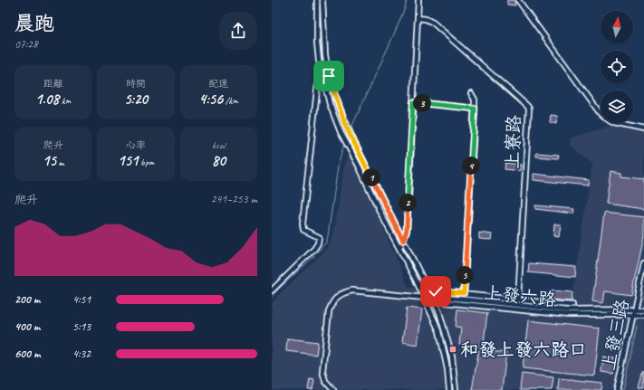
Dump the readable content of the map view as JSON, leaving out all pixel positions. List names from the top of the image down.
{
  "streets": {
    "street": ["上寮路", "上發六路", "上發三路"]
  },
  "crossings": [
    ["上發六路", "上發三路"]
  ],
  "places": {
    "transit": ["和發上發六路口"]
  },
  "north": "top",
  "page": {
    "heading": ["晨跑", "07:28"],
    "stats": [
      ["距離", "1.08 km"],
      ["時間", "5:20"],
      ["配速", "4:56 /km"],
      ["爬升", "15 m"],
      ["心率", "151 bpm"],
      ["kcal", "80"]
    ],
    "pins": [
      "3",
      "4",
      "1",
      "2",
      "5"
    ],
    "chart": ["爬升", "241–253 m"],
    "list": [
      {
        "name": "200 m",
        "note": "4:51"
      },
      {
        "name": "400 m",
        "note": "5:13"
      },
      {
        "name": "600 m",
        "note": "4:32"
      }
    ]
  }
}
